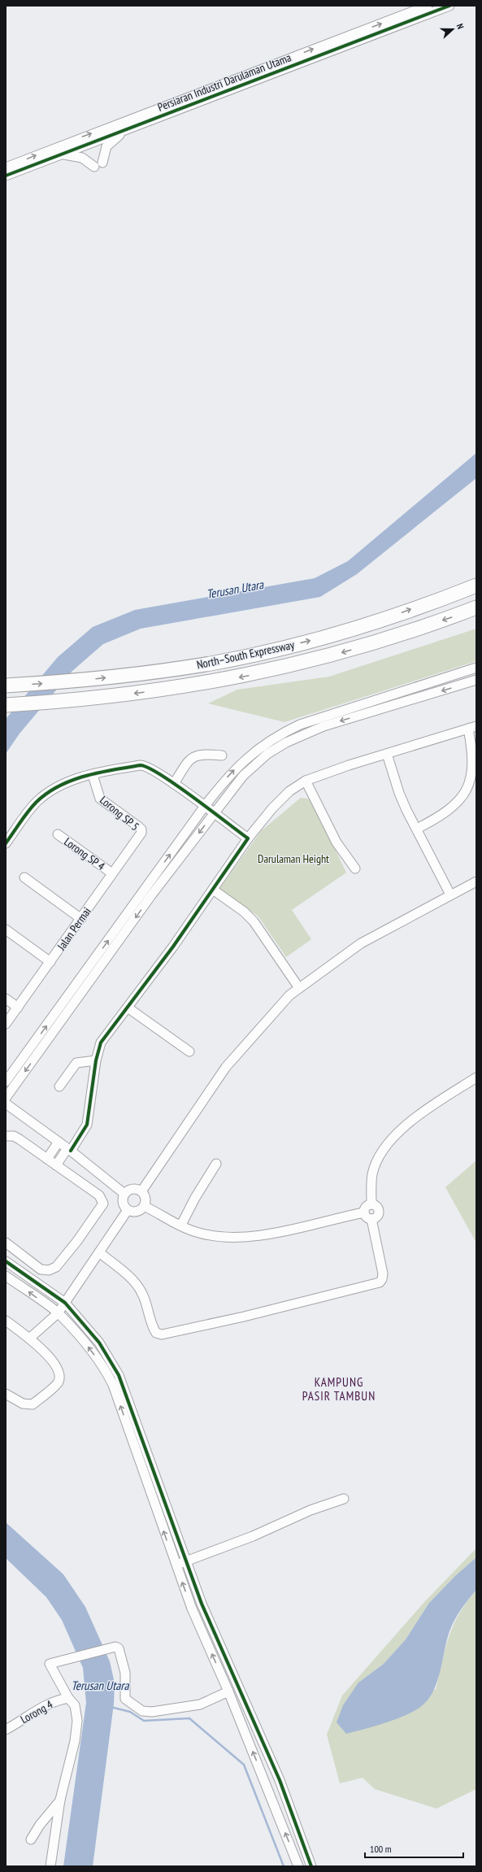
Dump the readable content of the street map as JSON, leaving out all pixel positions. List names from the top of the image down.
{
  "streets": {
    "highway": ["North–South Expressway"],
    "street": [
      "Persiaran Industri Darulaman Utama",
      "Lorong SP 5",
      "Lorong SP 4",
      "Jalan Permai",
      "Lorong 4"
    ]
  },
  "crossings": [
    ["Lorong SP 5", "Jalan Permai"],
    ["Lorong SP 4", "Jalan Permai"]
  ],
  "districts": ["KAMPUNG PASIR TAMBUN"],
  "water": ["Terusan Utara"],
  "parks": ["Darulaman Height"],
  "scale_bar": "100 m",
  "north": "right"
}
